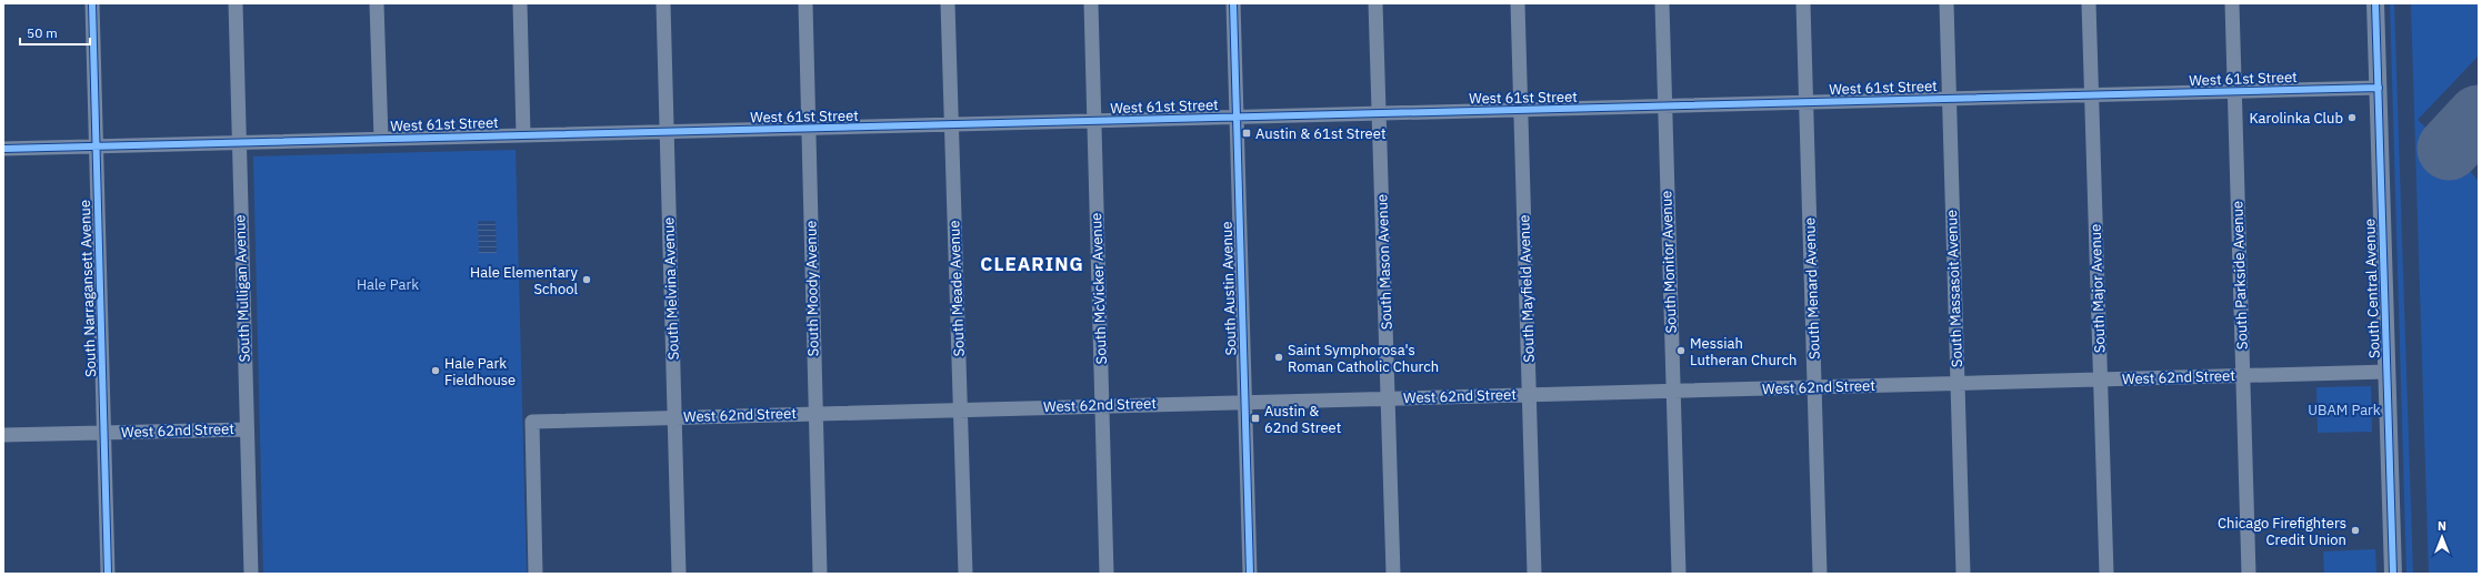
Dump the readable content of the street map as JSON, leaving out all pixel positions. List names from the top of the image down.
{
  "streets": {
    "main road": ["South Central Avenue"],
    "street": [
      "West 61st Street",
      "South Mason Avenue",
      "South Monitor Avenue",
      "South Parkside Avenue",
      "South Narragansett Avenue",
      "South Mulligan Avenue",
      "South Melvina Avenue",
      "South Moody Avenue",
      "South Meade Avenue",
      "South McVicker Avenue",
      "South Austin Avenue",
      "South Mayfield Avenue",
      "South Menard Avenue",
      "South Massasoit Avenue",
      "South Major Avenue",
      "West 62nd Street"
    ]
  },
  "crossings": [
    ["West 61st Street", "South Mason Avenue"],
    ["West 61st Street", "South Monitor Avenue"],
    ["West 61st Street", "South Parkside Avenue"],
    ["West 61st Street", "South Narragansett Avenue"],
    ["West 61st Street", "South Mulligan Avenue"],
    ["West 61st Street", "South Melvina Avenue"],
    ["West 61st Street", "South Moody Avenue"],
    ["West 61st Street", "South Meade Avenue"],
    ["West 61st Street", "South McVicker Avenue"],
    ["West 61st Street", "South Austin Avenue"],
    ["West 61st Street", "South Mayfield Avenue"],
    ["West 61st Street", "South Menard Avenue"],
    ["West 61st Street", "South Massasoit Avenue"],
    ["West 61st Street", "South Major Avenue"],
    ["West 61st Street", "South Central Avenue"],
    ["South Mason Avenue", "West 62nd Street"],
    ["South Monitor Avenue", "West 62nd Street"],
    ["South Parkside Avenue", "West 62nd Street"],
    ["South Narragansett Avenue", "West 62nd Street"],
    ["South Mulligan Avenue", "West 62nd Street"],
    ["South Melvina Avenue", "West 62nd Street"],
    ["South Moody Avenue", "West 62nd Street"],
    ["South Meade Avenue", "West 62nd Street"],
    ["South McVicker Avenue", "West 62nd Street"],
    ["South Austin Avenue", "West 62nd Street"],
    ["South Mayfield Avenue", "West 62nd Street"],
    ["South Menard Avenue", "West 62nd Street"],
    ["South Massasoit Avenue", "West 62nd Street"],
    ["South Major Avenue", "West 62nd Street"],
    ["South Central Avenue", "West 62nd Street"]
  ],
  "districts": ["CLEARING"],
  "parks": ["Hale Park", "UBAM Park"],
  "places": {
    "other": [
      "Karolinka Club",
      "Hale Elementary School",
      "Messiah Lutheran Church",
      "Saint Symphorosa's Roman Catholic Church",
      "Hale Park Fieldhouse",
      "Chicago Firefighters Credit Union"
    ],
    "transit": ["Austin & 61st Street", "Austin & 62nd Street"]
  },
  "scale_bar": "50 m",
  "north": "top"
}
